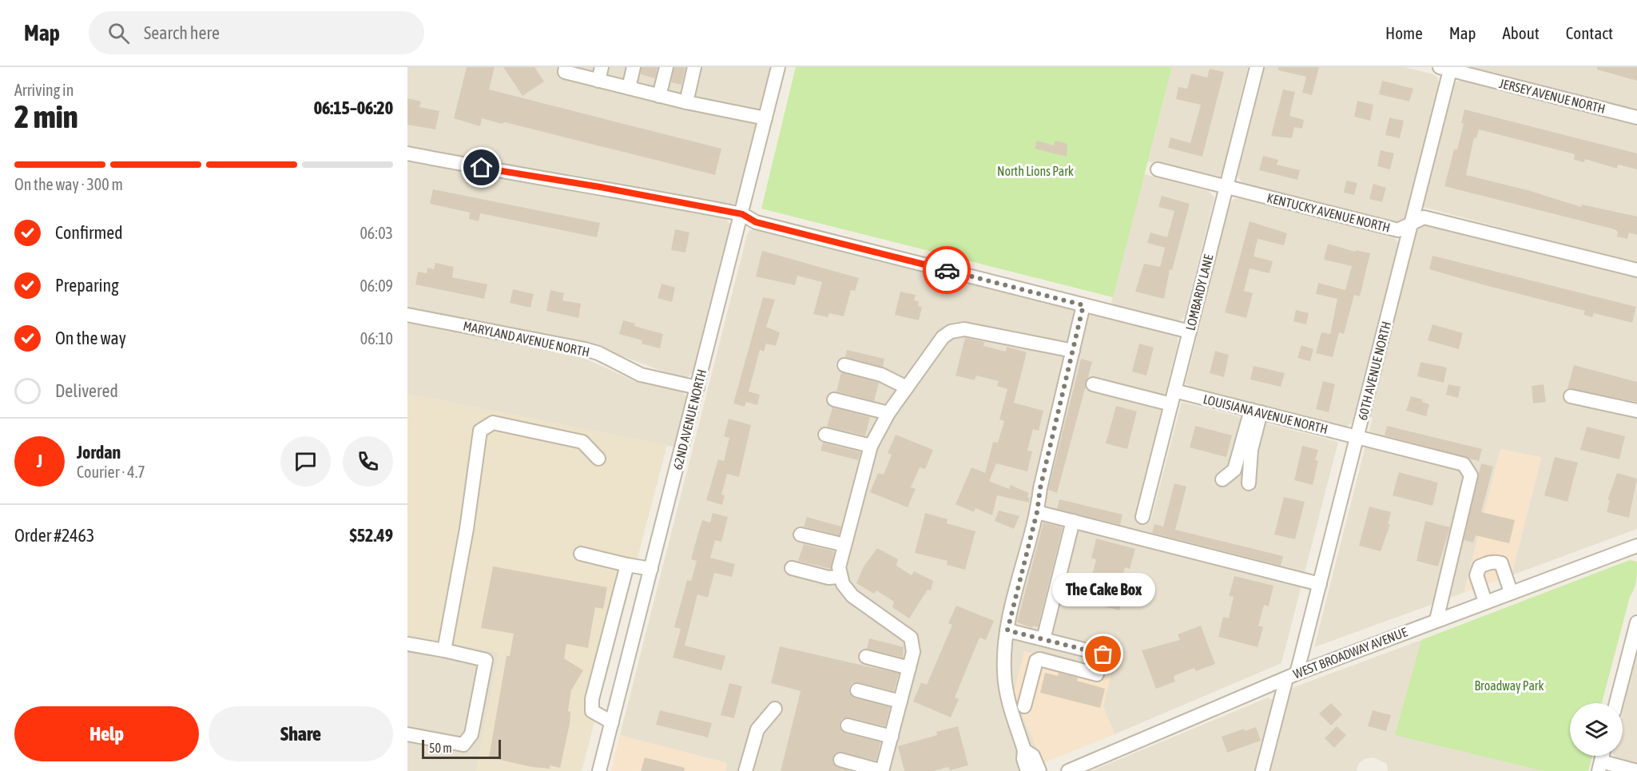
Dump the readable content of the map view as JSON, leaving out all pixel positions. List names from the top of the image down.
{
  "streets": {
    "street": [
      "JERSEY AVENUE NORTH",
      "KENTUCKY AVENUE NORTH",
      "LOMBARDY LANE",
      "MARYLAND AVENUE NORTH",
      "60TH AVENUE NORTH",
      "LOUISIANA AVENUE NORTH",
      "62ND AVENUE NORTH",
      "WEST BROADWAY AVENUE"
    ]
  },
  "crossings": [
    ["JERSEY AVENUE NORTH", "60TH AVENUE NORTH"],
    ["KENTUCKY AVENUE NORTH", "LOMBARDY LANE"],
    ["KENTUCKY AVENUE NORTH", "60TH AVENUE NORTH"],
    ["LOMBARDY LANE", "LOUISIANA AVENUE NORTH"],
    ["MARYLAND AVENUE NORTH", "62ND AVENUE NORTH"],
    ["60TH AVENUE NORTH", "LOUISIANA AVENUE NORTH"],
    ["60TH AVENUE NORTH", "WEST BROADWAY AVENUE"],
    ["LOUISIANA AVENUE NORTH", "WEST BROADWAY AVENUE"]
  ],
  "parks": ["North Lions Park", "Broadway Park"],
  "places": ["The Cake Box"],
  "scale_bar": "50 m",
  "page": {
    "header": "Map",
    "search": "Search here",
    "nav": [
      "Home",
      "Map",
      "About",
      "Contact"
    ],
    "heading": ["2 min", "Arriving in", "06:15–06:20"],
    "panel": [
      "Jordan",
      "Courier · 4.7",
      "Order #2463",
      "$52.49"
    ],
    "bar": "On the way · 300 m",
    "list": [
      ["Confirmed", "06:03"],
      ["Preparing", "06:09"],
      ["On the way", "06:10"],
      "Delivered"
    ],
    "round": "J",
    "bubble": "The Cake Box",
    "buttons": ["Help", "Share"],
    "scale": "50 m"
  }
}
